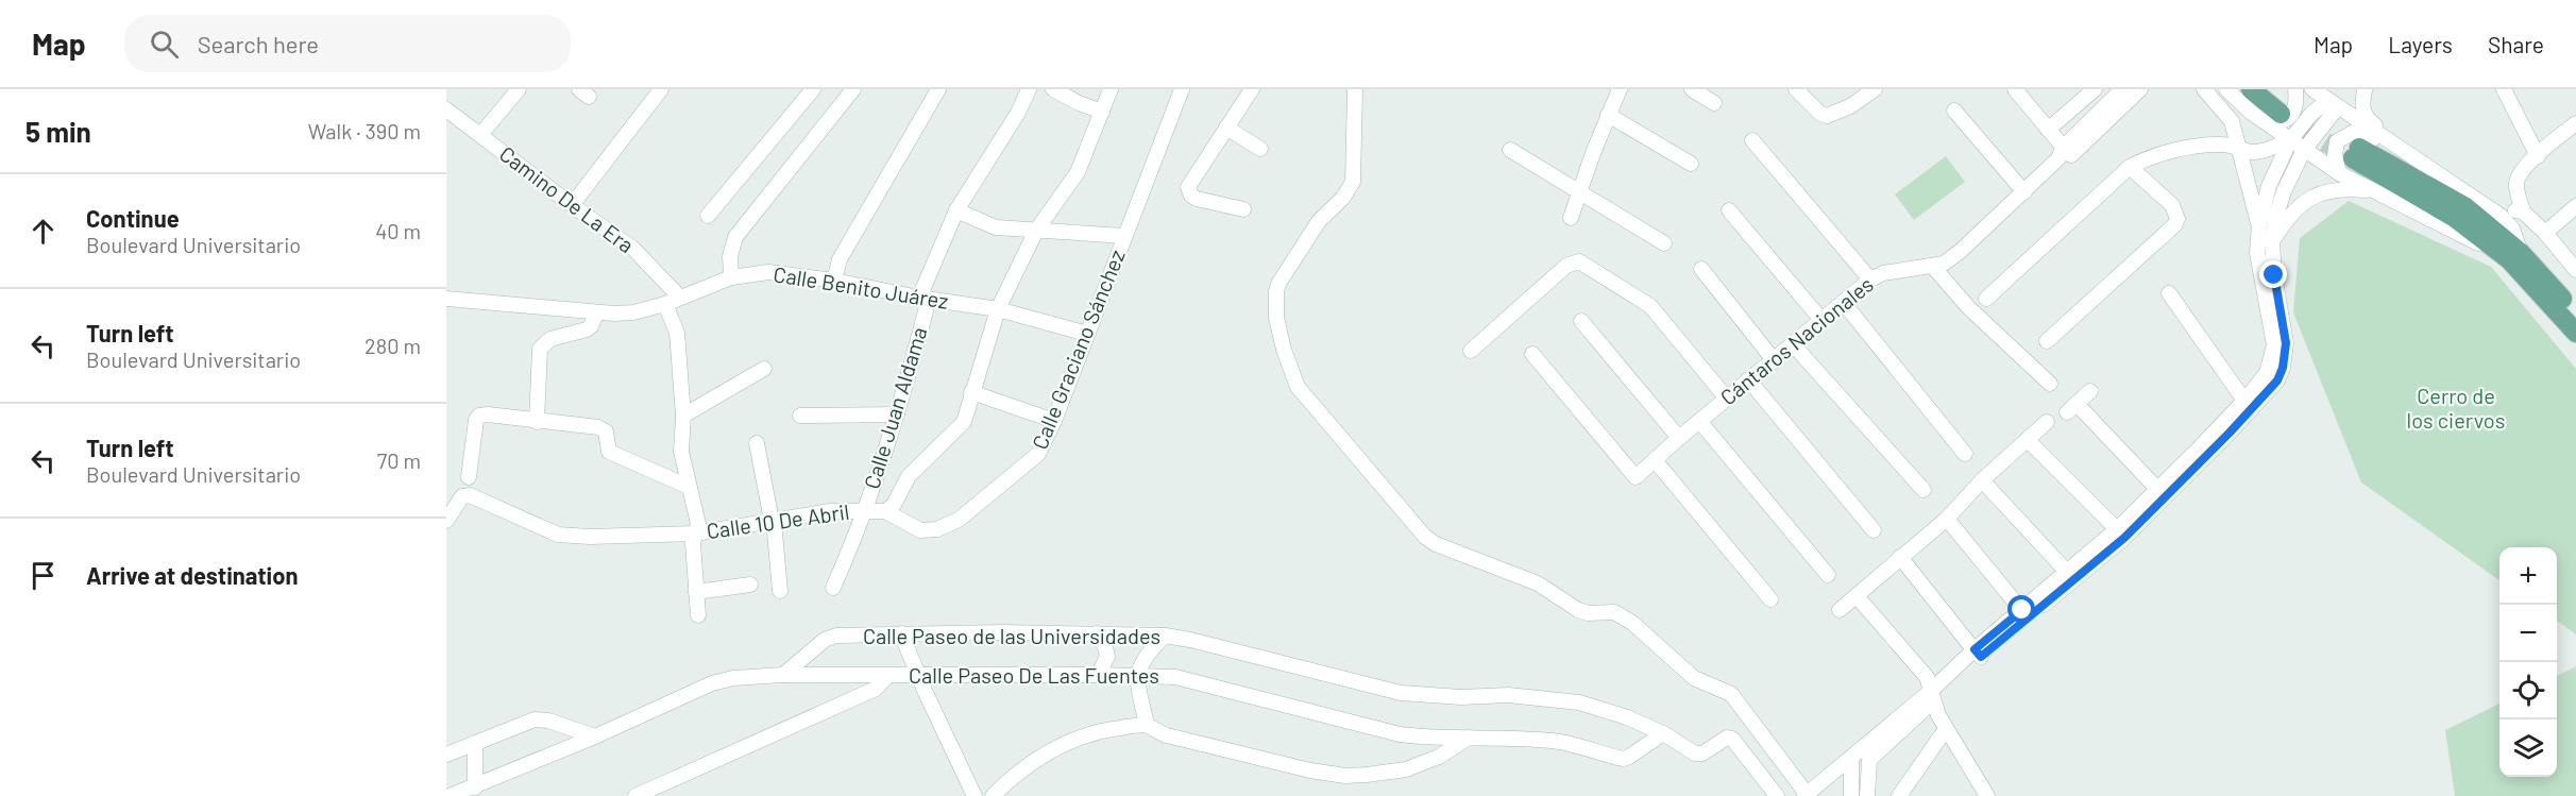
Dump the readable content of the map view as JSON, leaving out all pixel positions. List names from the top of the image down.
{
  "streets": {
    "street": [
      "Camino De La Era",
      "Calle Benito Juárez",
      "Cántaros Nacionales",
      "Calle Graciano Sánchez",
      "Calle Juan Aldama",
      "Calle 10 De Abril",
      "Calle Paseo de las Universidades",
      "Calle Paseo De Las Fuentes"
    ]
  },
  "crossings": [
    ["Camino De La Era", "Calle Benito Juárez"],
    ["Calle Benito Juárez", "Calle Graciano Sánchez"],
    ["Calle Benito Juárez", "Calle Juan Aldama"],
    ["Calle Benito Juárez", "Calle 10 De Abril"],
    ["Calle Graciano Sánchez", "Calle 10 De Abril"],
    ["Calle Juan Aldama", "Calle 10 De Abril"],
    ["Calle Paseo de las Universidades", "Calle Paseo De Las Fuentes"]
  ],
  "parks": ["Cerro de los ciervos"],
  "page": {
    "header": "Map",
    "search": "Search here",
    "nav": ["Map", "Layers", "Share"],
    "heading": ["5 min", "Walk · 390 m"],
    "list": [
      ["Continue", "Boulevard Universitario", "40 m"],
      ["Turn left", "Boulevard Universitario", "280 m"],
      ["Turn left", "Boulevard Universitario", "70 m"],
      "Arrive at destination"
    ],
    "map_buttons": ["+", "−"]
  }
}
